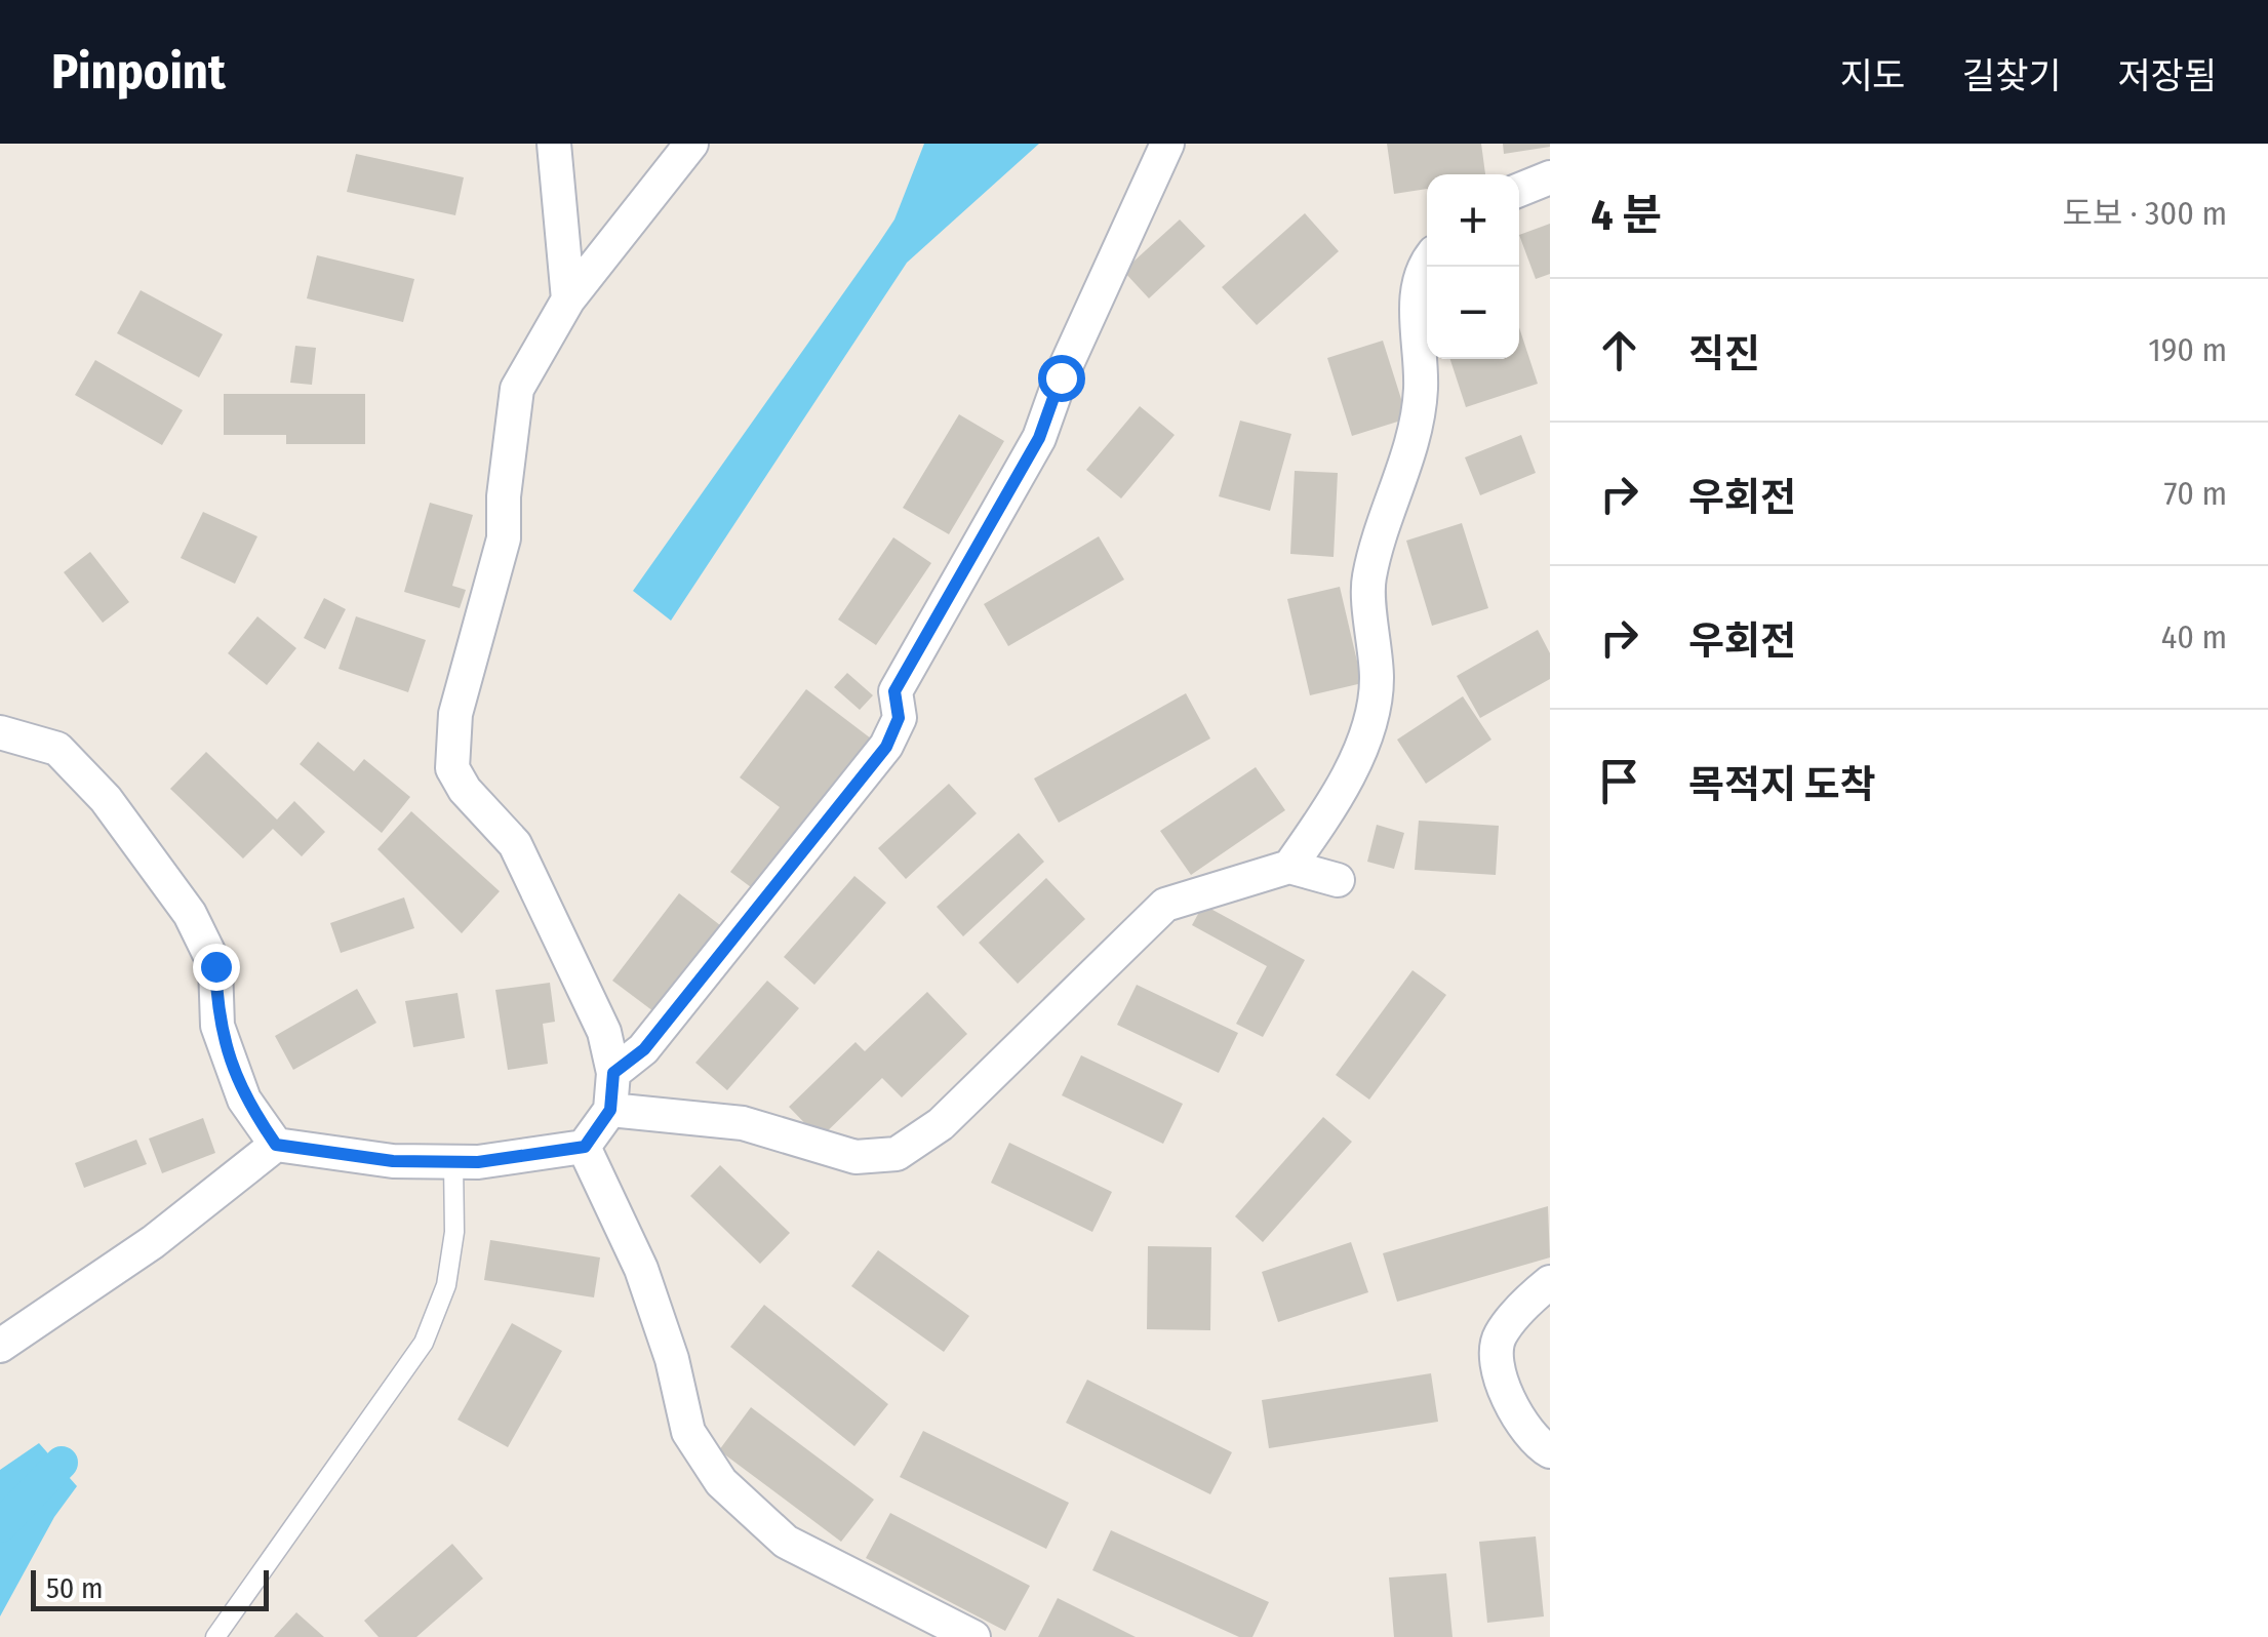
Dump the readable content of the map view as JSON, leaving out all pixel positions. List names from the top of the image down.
{
  "scale_bar": "50 m",
  "page": {
    "header": "Pinpoint",
    "nav": ["지도", "길찾기", "저장됨"],
    "heading": ["4 분", "도보 · 300 m"],
    "map_buttons": ["+", "−"],
    "list": [
      ["직진", "190 m"],
      ["우회전", "70 m"],
      ["우회전", "40 m"],
      "목적지 도착"
    ],
    "scale": "50 m"
  }
}
